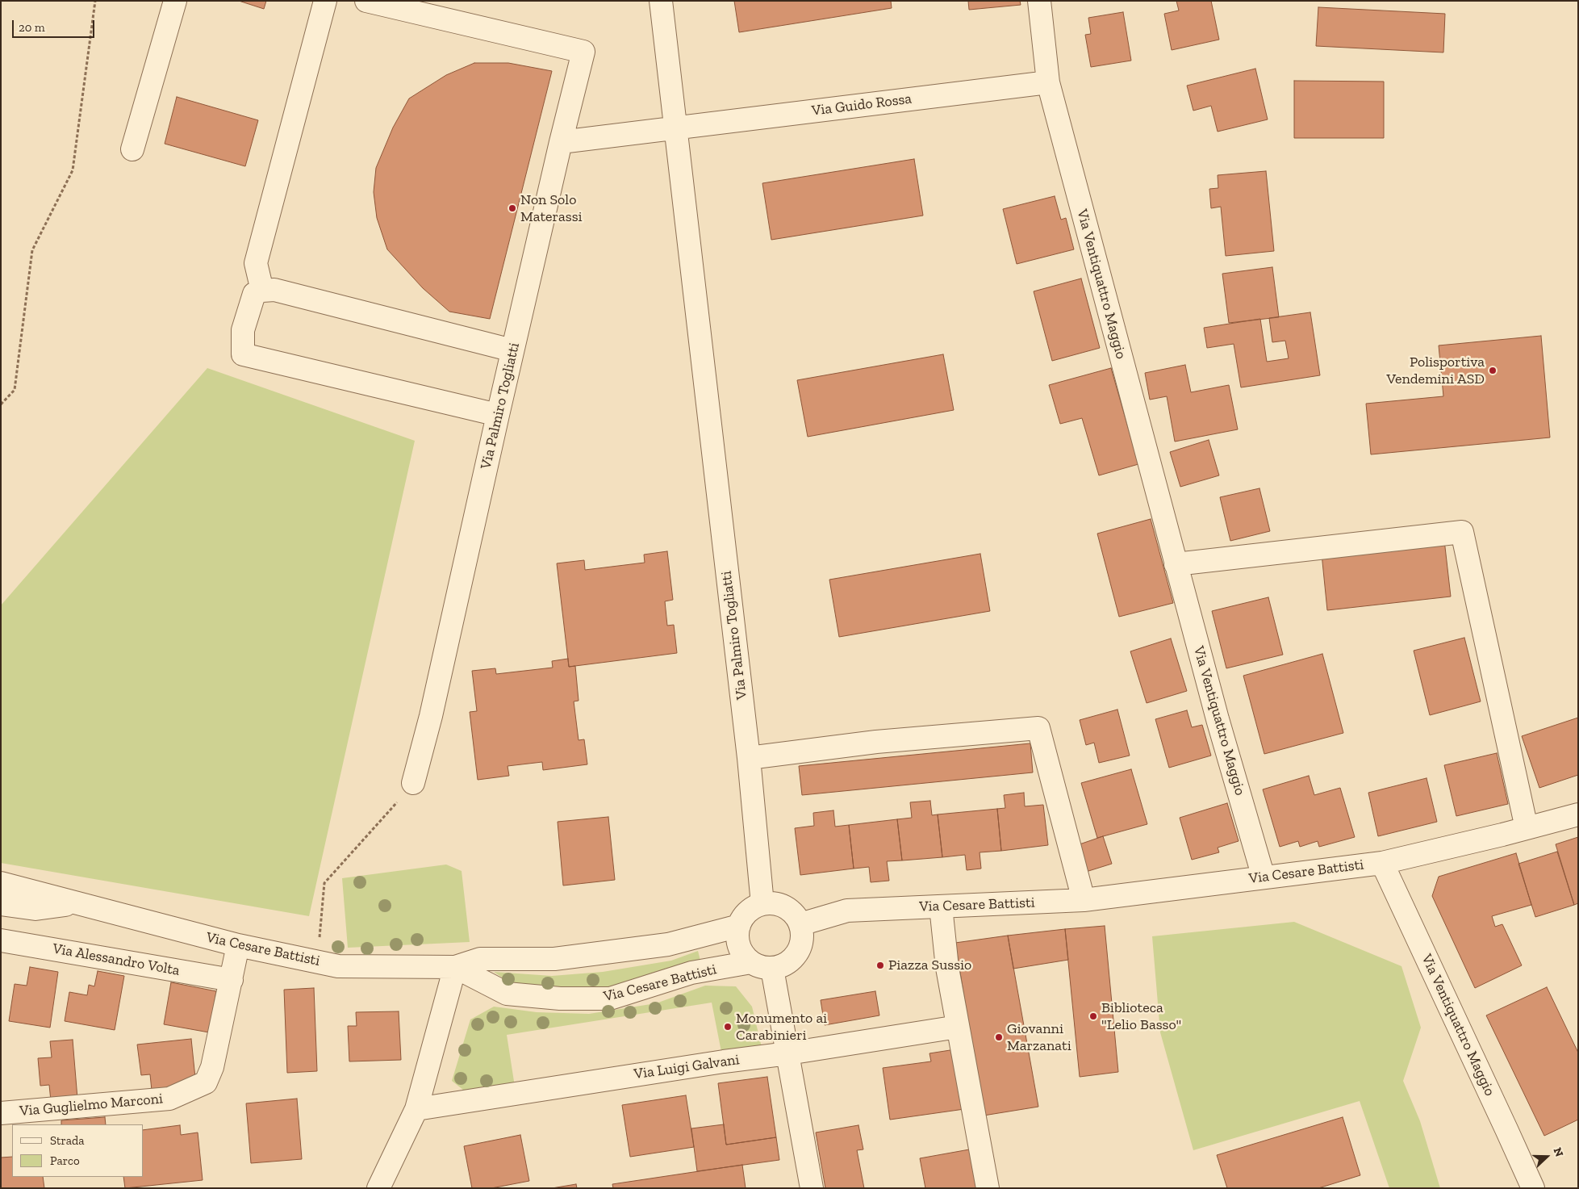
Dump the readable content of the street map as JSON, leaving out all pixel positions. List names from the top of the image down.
{
  "streets": {
    "street": [
      "Via Guido Rossa",
      "Via Ventiquattro Maggio",
      "Via Palmiro Togliatti",
      "Via Cesare Battisti",
      "Via Alessandro Volta",
      "Via Luigi Galvani",
      "Via Guglielmo Marconi"
    ]
  },
  "crossings": [
    ["Via Guido Rossa", "Via Ventiquattro Maggio"],
    ["Via Guido Rossa", "Via Palmiro Togliatti"],
    ["Via Ventiquattro Maggio", "Via Cesare Battisti"],
    ["Via Palmiro Togliatti", "Via Cesare Battisti"],
    ["Via Cesare Battisti", "Via Guglielmo Marconi"],
    ["Via Alessandro Volta", "Via Guglielmo Marconi"]
  ],
  "places": [
    "Non Solo Materassi",
    "Polisportiva Vendemini ASD",
    "Piazza Sussio",
    "Biblioteca \"Lelio Basso\"",
    "Monumento ai Carabinieri",
    "Giovanni Marzanati"
  ],
  "legend": ["Strada", "Parco"],
  "scale_bar": "20 m",
  "north": "right"
}
